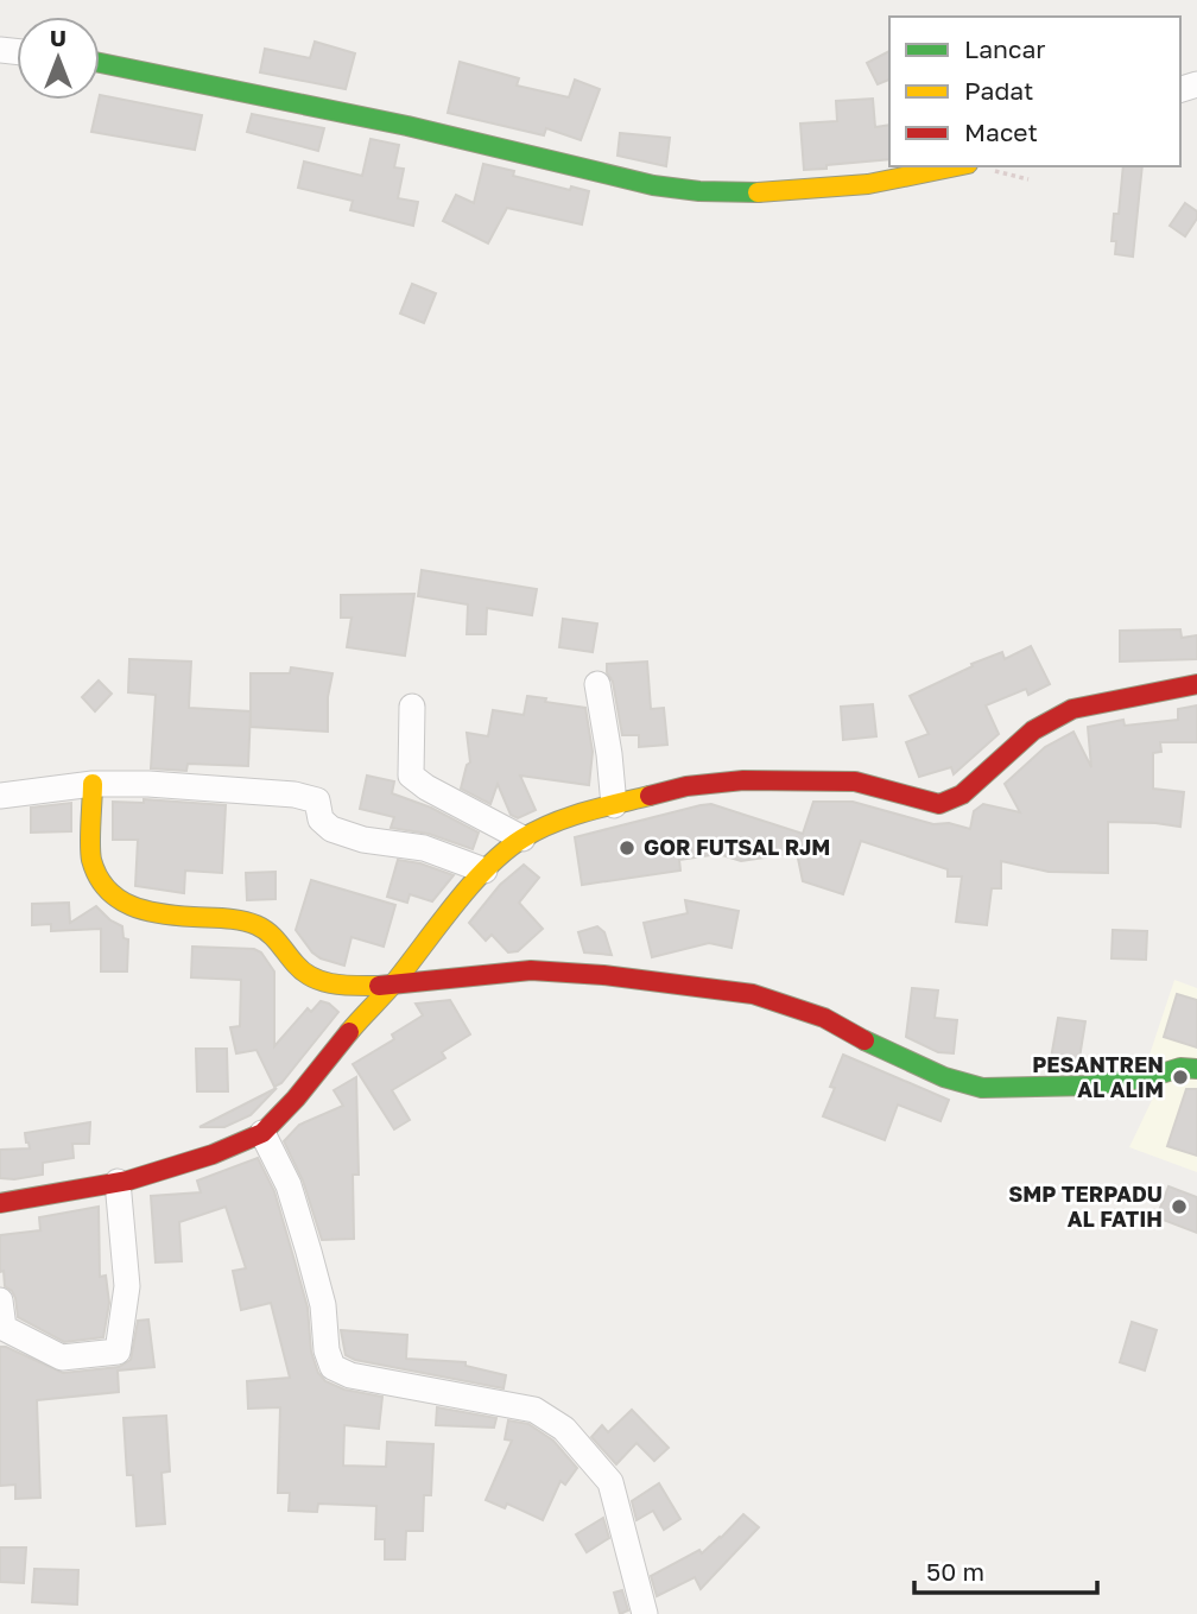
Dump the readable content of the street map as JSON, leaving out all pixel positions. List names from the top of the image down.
{
  "places": ["GOR FUTSAL RJM", "PESANTREN AL ALIM", "SMP TERPADU AL FATIH"],
  "legend": ["Lancar", "Padat", "Macet"],
  "scale_bar": "50 m",
  "north": "top"
}
